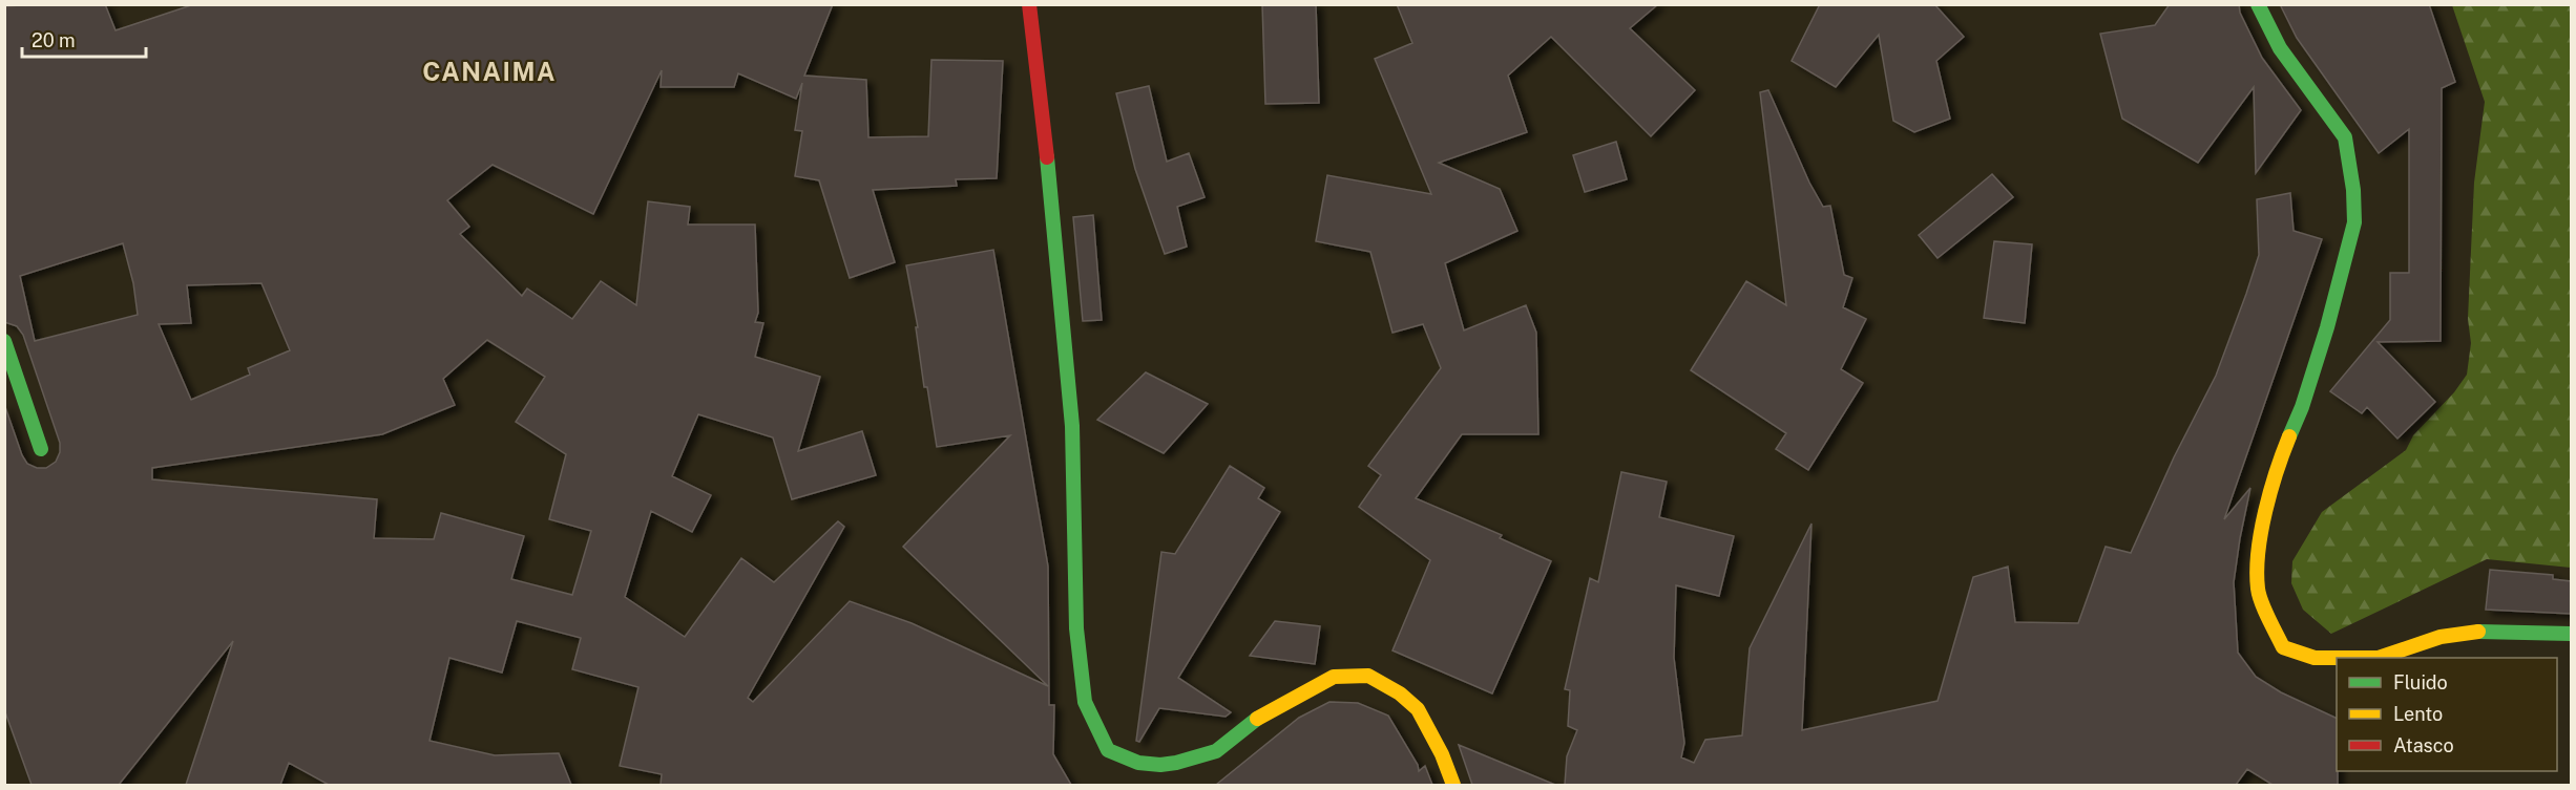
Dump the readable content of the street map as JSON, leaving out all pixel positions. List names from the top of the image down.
{
  "districts": ["CANAIMA"],
  "legend": ["Fluido", "Lento", "Atasco"],
  "scale_bar": "20 m"
}
